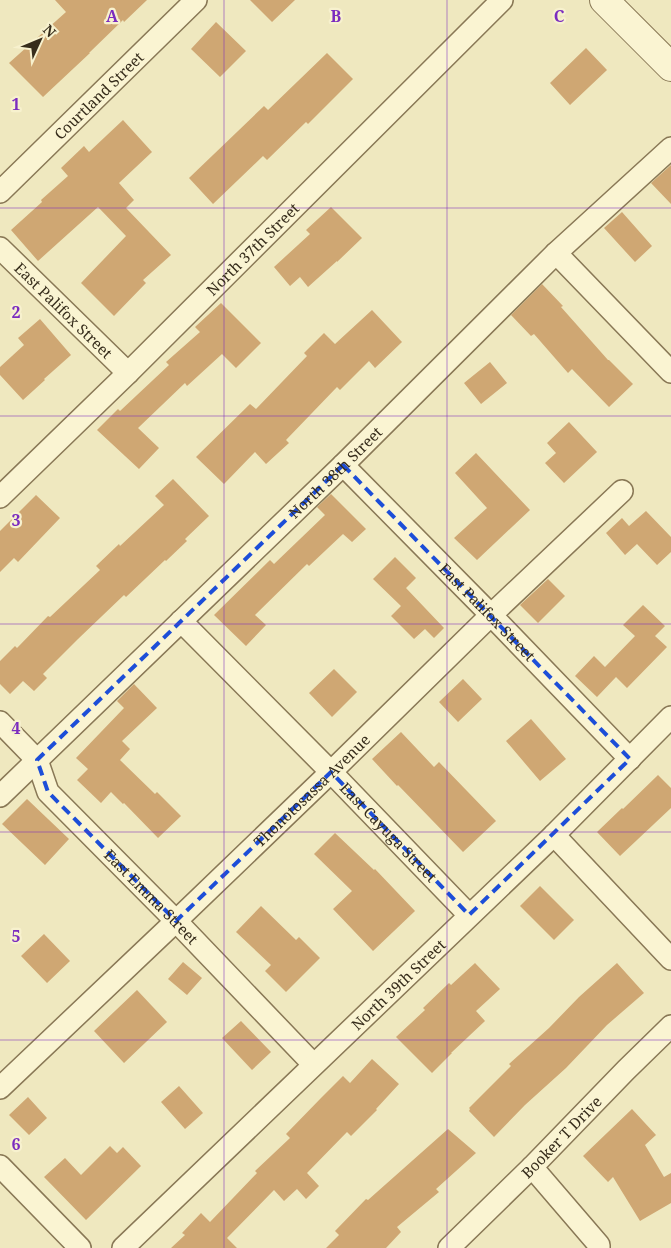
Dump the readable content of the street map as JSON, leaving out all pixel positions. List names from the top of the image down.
{
  "streets": {
    "street": [
      "Courtland Street",
      "North 37th Street",
      "East Palifox Street",
      "North 38th Street",
      "Thonotosassa Avenue",
      "East Cayuga Street",
      "East Emma Street",
      "North 39th Street",
      "Booker T Drive"
    ]
  },
  "crossings": [
    ["North 37th Street", "East Palifox Street"],
    ["East Palifox Street", "North 38th Street"],
    ["East Palifox Street", "Thonotosassa Avenue"],
    ["East Palifox Street", "North 39th Street"],
    ["North 38th Street", "East Cayuga Street"],
    ["North 38th Street", "East Emma Street"],
    ["Thonotosassa Avenue", "East Cayuga Street"],
    ["Thonotosassa Avenue", "East Emma Street"],
    ["East Cayuga Street", "North 39th Street"],
    ["East Emma Street", "North 39th Street"]
  ],
  "north": "top right",
  "grid": {
    "columns": ["A", "B", "C"],
    "rows": [
      "1",
      "2",
      "3",
      "4",
      "5",
      "6"
    ]
  }
}
